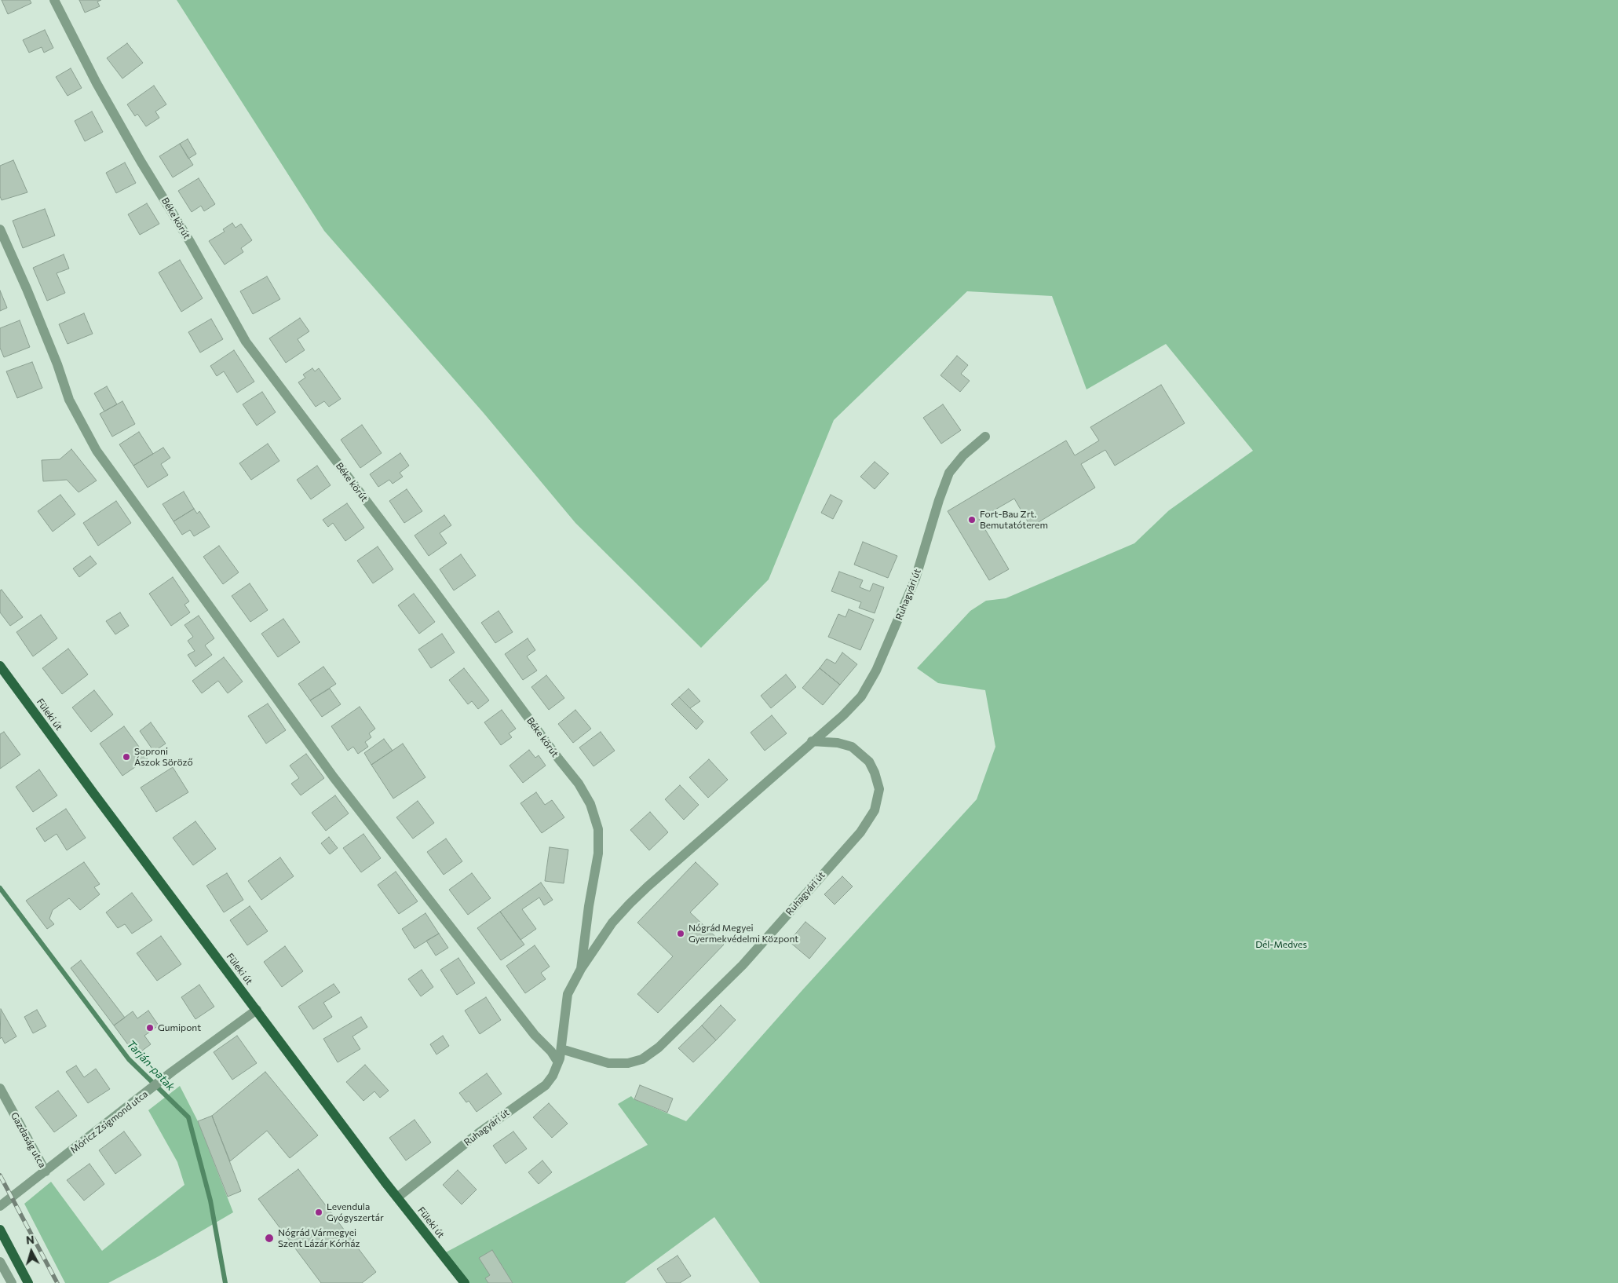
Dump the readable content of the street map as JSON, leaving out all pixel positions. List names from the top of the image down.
{
  "streets": {
    "main road": ["Füleki út"],
    "street": [
      "Béke körút",
      "Ruhagyári út",
      "Móricz Zsigmond utca",
      "Gazdaság utca"
    ]
  },
  "crossings": [
    ["Béke körút", "Ruhagyári út"],
    ["Ruhagyári út", "Füleki út"],
    ["Füleki út", "Móricz Zsigmond utca"],
    ["Móricz Zsigmond utca", "Gazdaság utca"]
  ],
  "water": ["Tarján-patak"],
  "parks": ["Dél-Medves"],
  "places": [
    "Fort-Bau Zrt. Bemutatóterem",
    "Soproni Ászok Söröző",
    "Nógrád Megyei Gyermekvédelmi Központ",
    "Gumipont",
    "Levendula Gyógyszertár",
    "Nógrád Vármegyei Szent Lázár Kórház"
  ],
  "north": "top"
}
